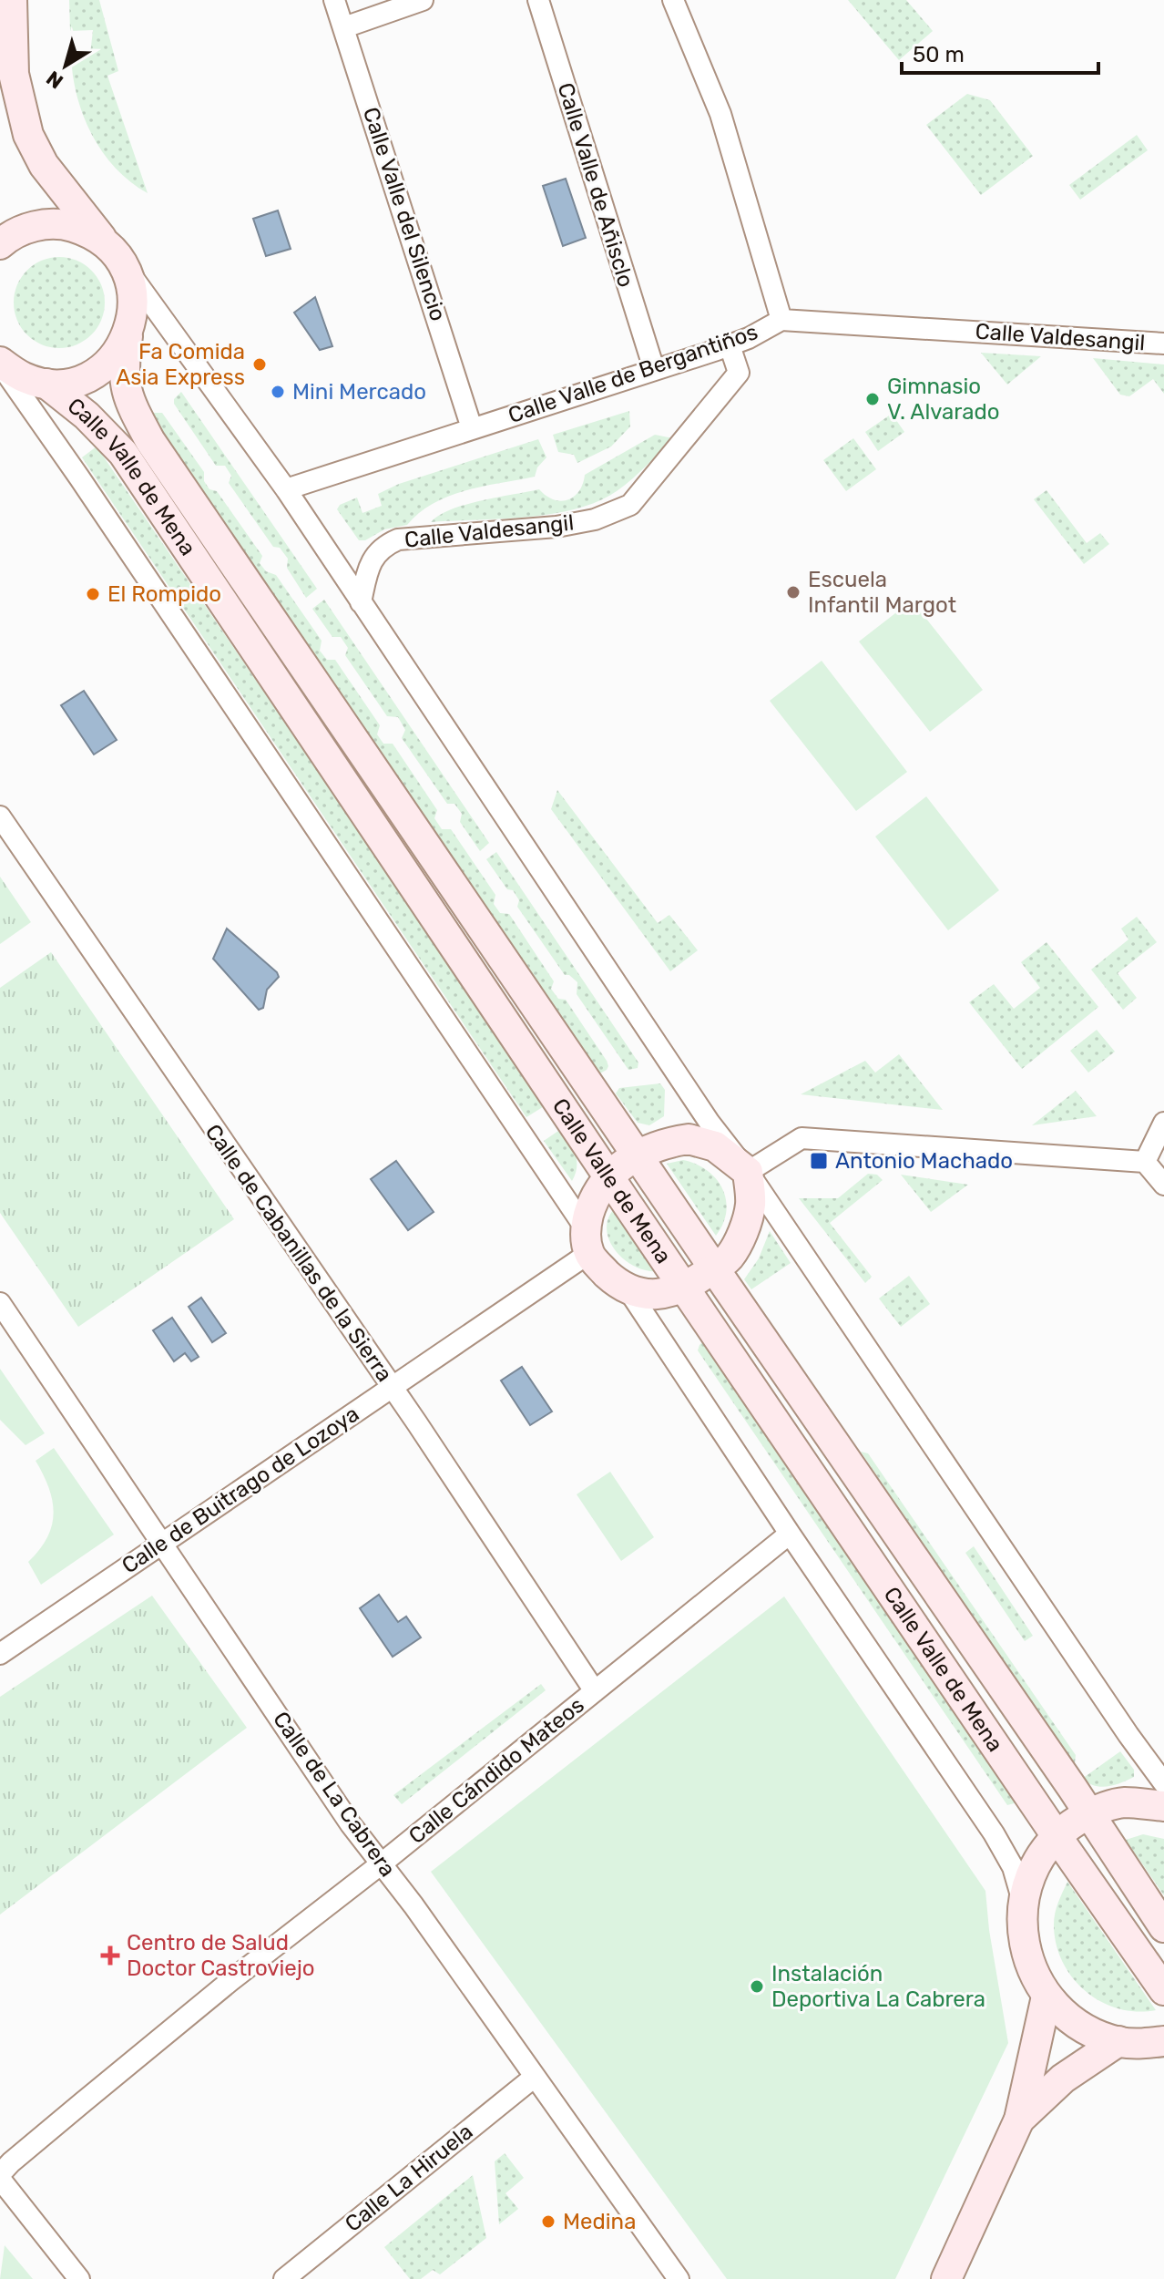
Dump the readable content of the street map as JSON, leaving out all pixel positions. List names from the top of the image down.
{
  "streets": {
    "main road": ["Calle Valle de Mena"],
    "street": [
      "Calle Valle de Añisclo",
      "Calle Valle del Silencio",
      "Calle Valdesangil",
      "Calle Valle de Bergantiños",
      "Calle de Cabanillas de la Sierra",
      "Calle de Buitrago de Lozoya",
      "Calle Cándido Mateos",
      "Calle de La Cabrera",
      "Calle La Hiruela"
    ]
  },
  "crossings": [
    ["Calle Valle de Añisclo", "Calle Valle de Bergantiños"],
    ["Calle Valle del Silencio", "Calle Valle de Bergantiños"],
    ["Calle Valdesangil", "Calle Valle de Bergantiños"],
    ["Calle Valle de Mena", "Calle de Buitrago de Lozoya"],
    ["Calle de Cabanillas de la Sierra", "Calle de Buitrago de Lozoya"],
    ["Calle de Cabanillas de la Sierra", "Calle Cándido Mateos"],
    ["Calle de Buitrago de Lozoya", "Calle de La Cabrera"],
    ["Calle Cándido Mateos", "Calle de La Cabrera"],
    ["Calle de La Cabrera", "Calle La Hiruela"]
  ],
  "places": {
    "other": [
      "Fa Comida Asia Express",
      "Mini Mercado",
      "Gimnasio V. Alvarado",
      "Escuela Infantil Margot",
      "El Rompido",
      "Instalación Deportiva La Cabrera",
      "Medina"
    ],
    "transit": ["Antonio Machado"],
    "health": ["Centro de Salud Doctor Castroviejo"]
  },
  "scale_bar": "50 m",
  "north": "bottom left"
}
